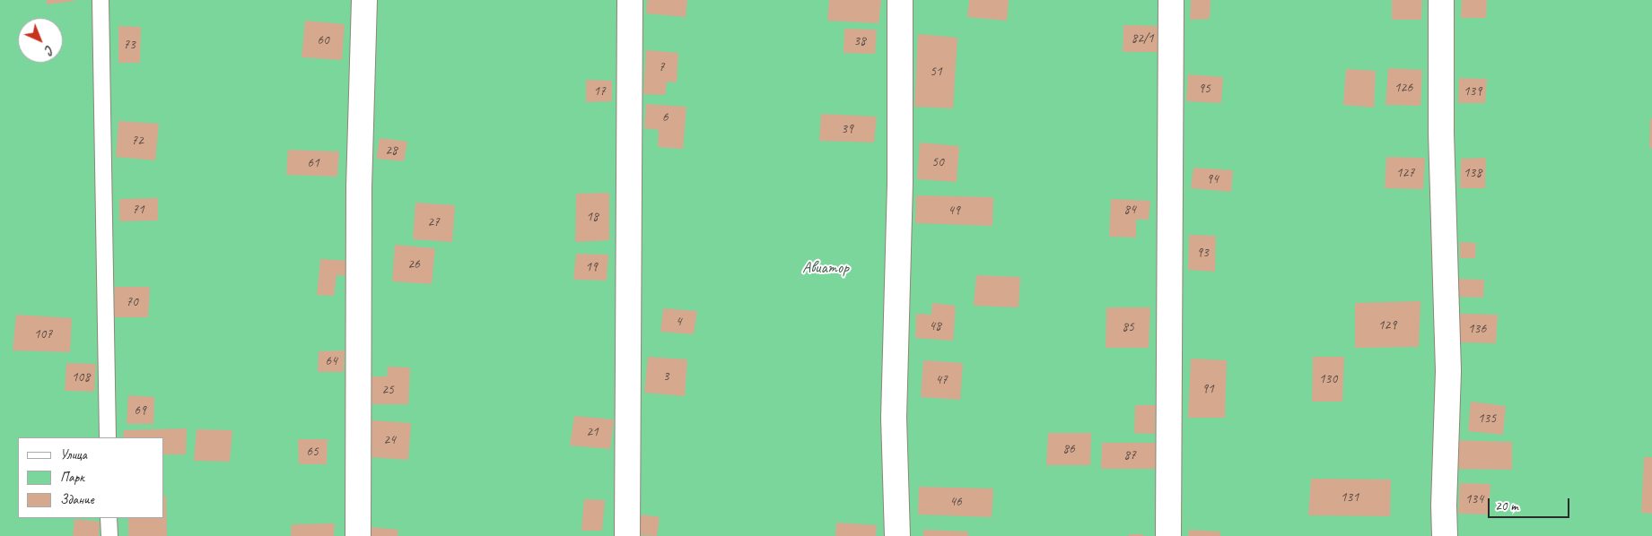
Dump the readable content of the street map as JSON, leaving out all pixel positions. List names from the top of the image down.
{
  "parks": ["Авиатор"],
  "house_numbers": [
    "82/1",
    "60",
    "38",
    "73",
    "7",
    "51",
    "126",
    "95",
    "17",
    "139",
    "6",
    "39",
    "72",
    "28",
    "50",
    "61",
    "127",
    "138",
    "94",
    "71",
    "84",
    "49",
    "18",
    "27",
    "93",
    "26",
    "19",
    "70",
    "4",
    "129",
    "48",
    "85",
    "136",
    "107",
    "64",
    "3",
    "108",
    "130",
    "47",
    "91",
    "25",
    "69",
    "135",
    "21",
    "24",
    "86",
    "65",
    "87",
    "131",
    "134",
    "46"
  ],
  "legend": ["Улица", "Парк", "Здание"],
  "scale_bar": "20 m",
  "north": "bottom right"
}
